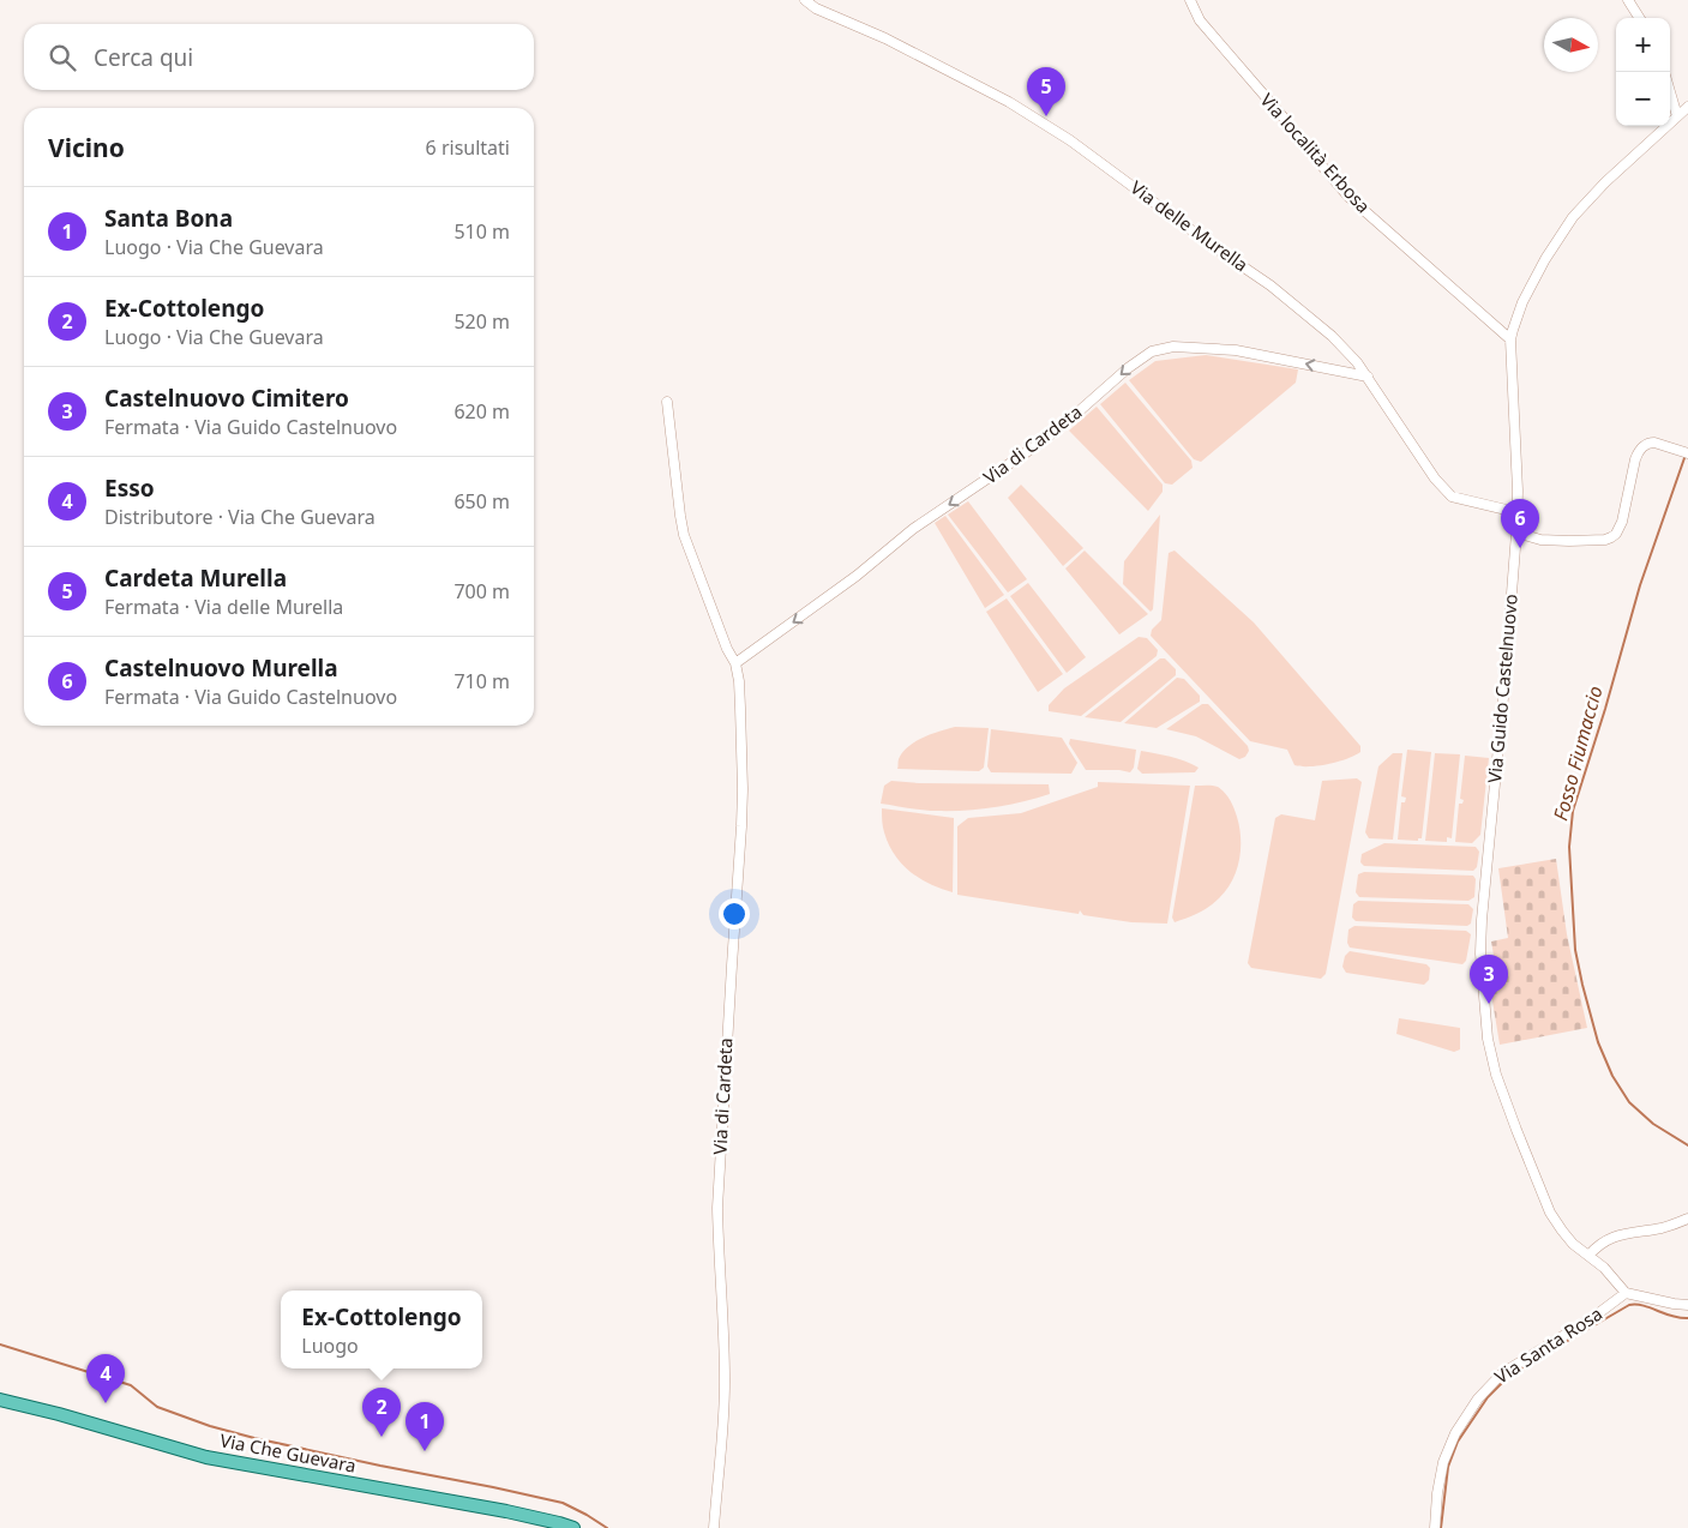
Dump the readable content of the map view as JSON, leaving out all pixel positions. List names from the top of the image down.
{
  "streets": {
    "main road": ["Via Che Guevara"],
    "street": [
      "Via località Erbosa",
      "Via delle Murella",
      "Via di Cardeta",
      "Via Guido Castelnuovo",
      "Via Santa Rosa"
    ]
  },
  "crossings": [
    ["Via località Erbosa", "Via Guido Castelnuovo"],
    ["Via delle Murella", "Via di Cardeta"],
    ["Via delle Murella", "Via Guido Castelnuovo"],
    ["Via Guido Castelnuovo", "Via Santa Rosa"]
  ],
  "one_way": ["Via di Cardeta"],
  "water": ["Fosso Fiumaccio"],
  "north": "right",
  "page": {
    "map_buttons": ["+", "−"],
    "search": "Cerca qui",
    "pins": [
      "5",
      "6",
      "3",
      "4",
      "2",
      "1"
    ],
    "heading": ["Vicino", "6 risultati"],
    "list": [
      {
        "mark": "1",
        "name": "Santa Bona",
        "note": "Luogo · Via Che Guevara",
        "value": "510 m"
      },
      {
        "mark": "2",
        "name": "Ex-Cottolengo",
        "note": "Luogo · Via Che Guevara",
        "value": "520 m"
      },
      {
        "mark": "3",
        "name": "Castelnuovo Cimitero",
        "note": "Fermata · Via Guido Castelnuovo",
        "value": "620 m"
      },
      {
        "mark": "4",
        "name": "Esso",
        "note": "Distributore · Via Che Guevara",
        "value": "650 m"
      },
      {
        "mark": "5",
        "name": "Cardeta Murella",
        "note": "Fermata · Via delle Murella",
        "value": "700 m"
      },
      {
        "mark": "6",
        "name": "Castelnuovo Murella",
        "note": "Fermata · Via Guido Castelnuovo",
        "value": "710 m"
      }
    ],
    "popup": ["Ex-Cottolengo", "Luogo"]
  }
}
